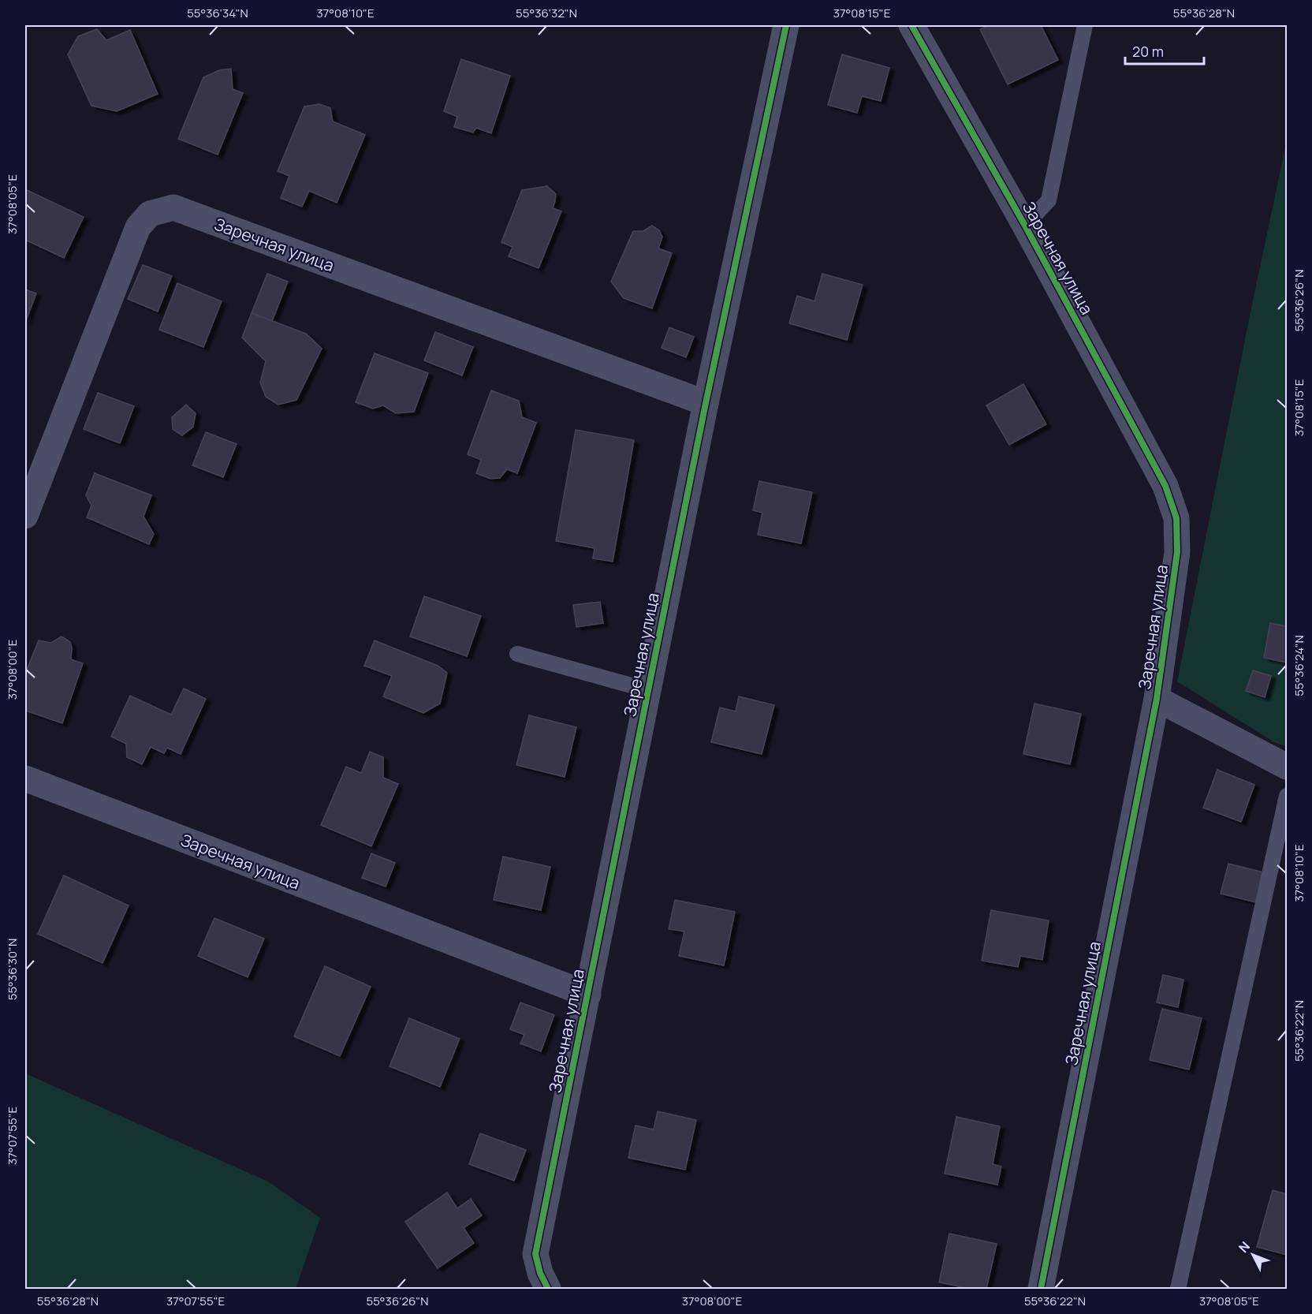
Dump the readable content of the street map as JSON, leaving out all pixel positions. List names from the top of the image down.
{
  "streets": {
    "street": ["Заречная улица"]
  },
  "scale_bar": "20 m",
  "north": "top left",
  "coordinates": [
    "55°36'34\"N",
    "37°08'10\"E",
    "55°36'32\"N",
    "37°08'15\"E",
    "55°36'28\"N",
    "37°08'05\"E",
    "55°36'26\"N",
    "55°36'24\"N",
    "37°08'00\"E",
    "55°36'30\"N",
    "55°36'22\"N",
    "37°07'55\"E"
  ]
}
